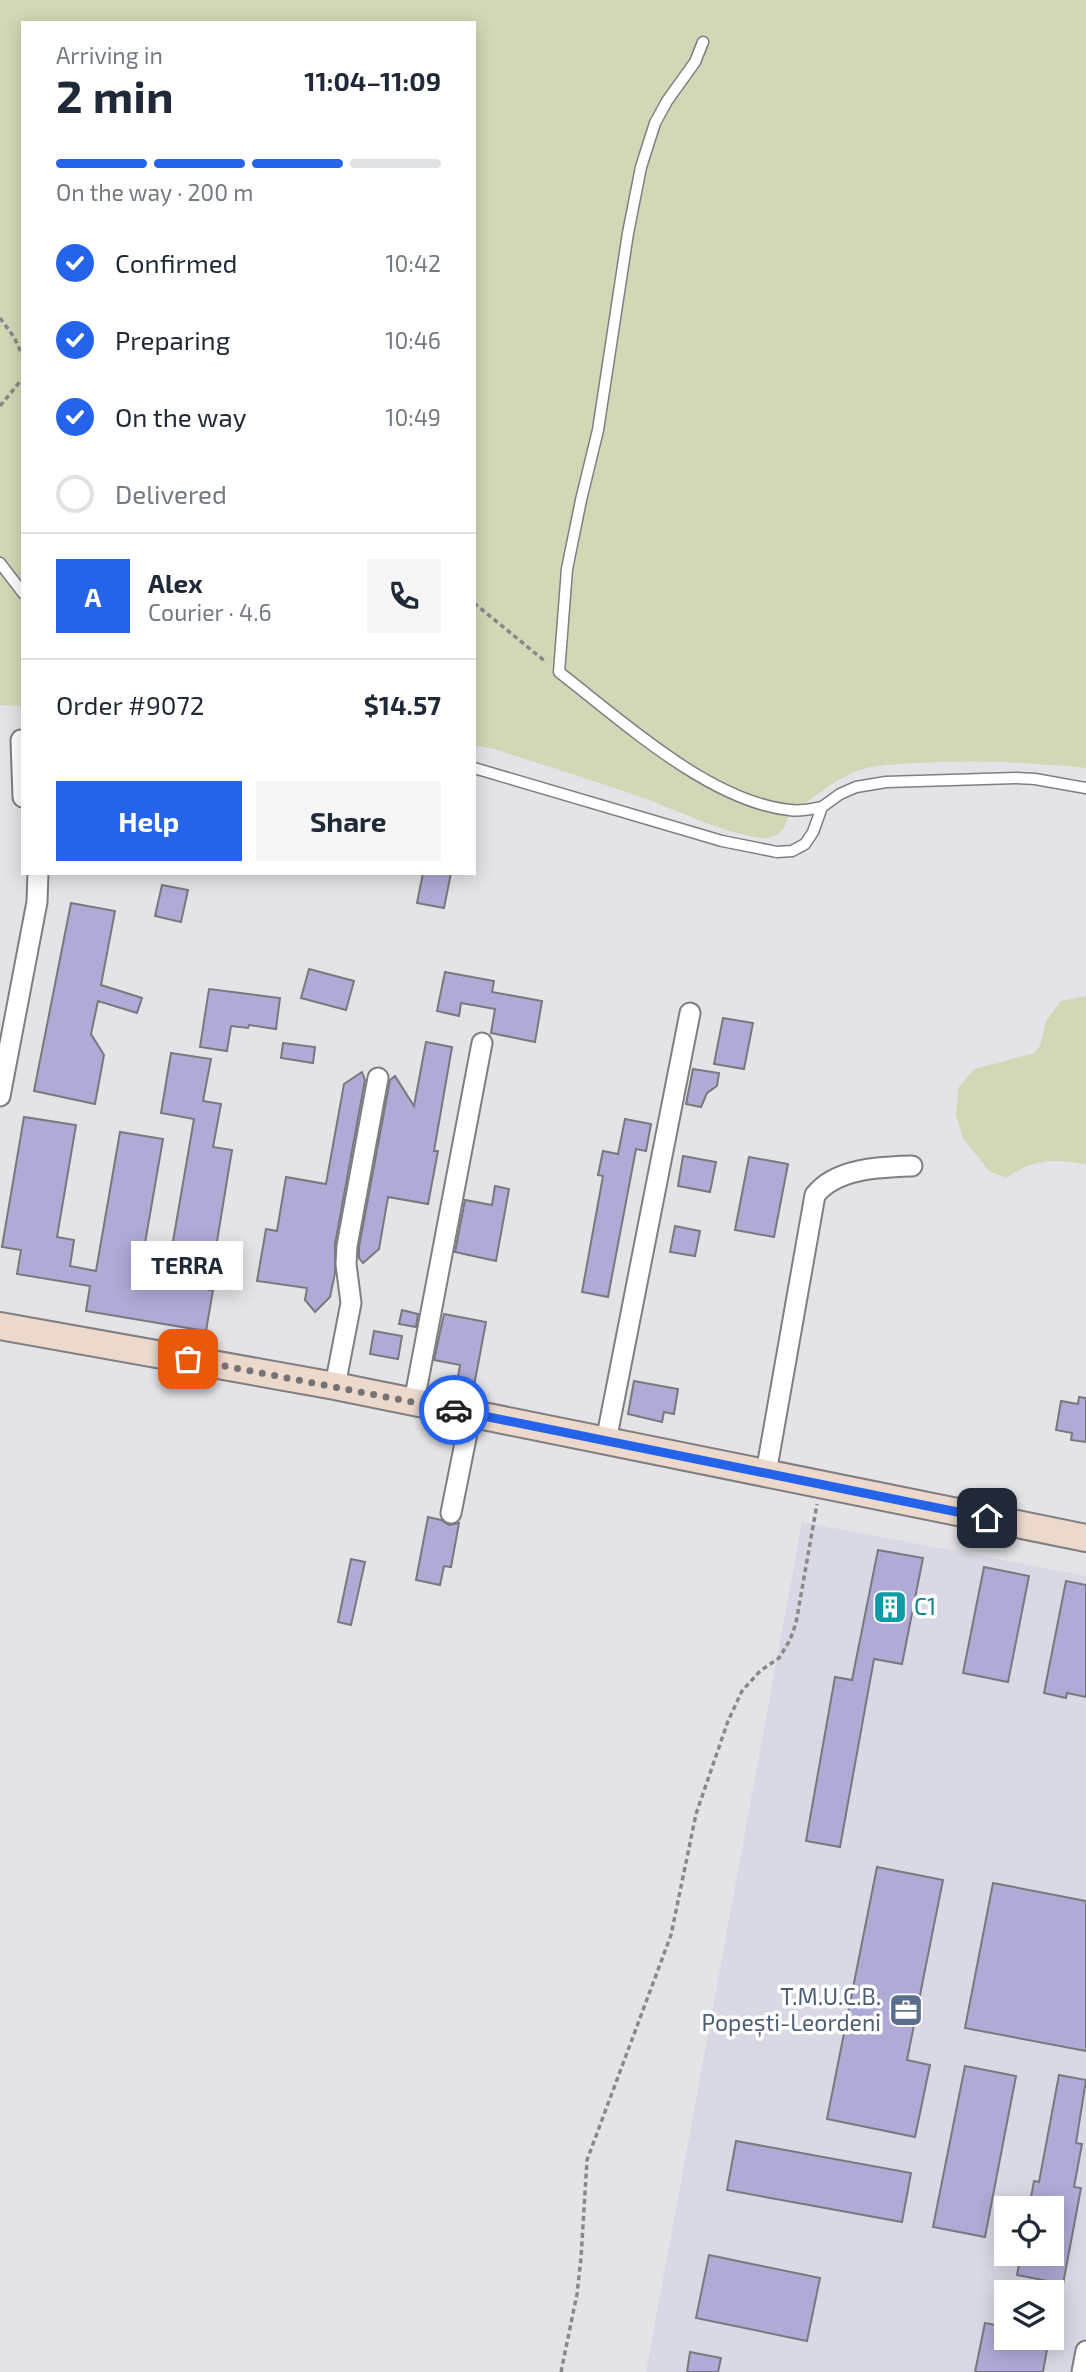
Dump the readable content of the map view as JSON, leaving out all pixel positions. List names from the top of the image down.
{
  "places": {
    "other": ["TERRA"],
    "building": ["C1"],
    "office": ["T.M.U.C.B. Popești-Leordeni"]
  },
  "page": {
    "heading": ["2 min", "Arriving in", "11:04–11:09"],
    "panel": [
      "Alex",
      "Courier · 4.6",
      "Order #9072",
      "$14.57"
    ],
    "bar": "On the way · 200 m",
    "list": [
      ["Confirmed", "10:42"],
      ["Preparing", "10:46"],
      ["On the way", "10:49"],
      "Delivered"
    ],
    "round": "A",
    "buttons": ["Help", "Share"],
    "bubble": "TERRA"
  }
}
